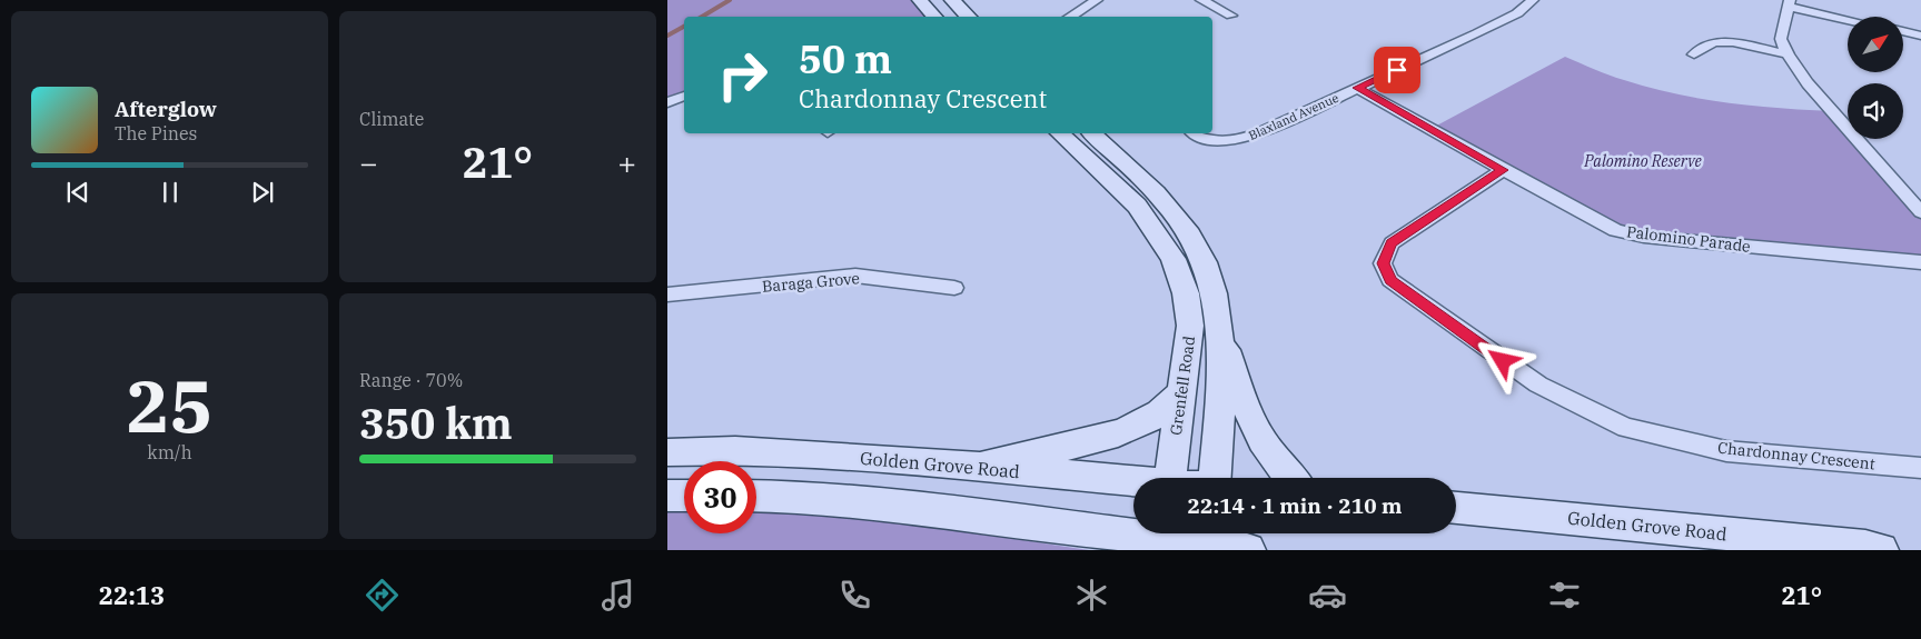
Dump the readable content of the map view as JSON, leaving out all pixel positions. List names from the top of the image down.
{
  "streets": {
    "main road": ["Grenfell Road", "Golden Grove Road"],
    "street": [
      "Blaxland Avenue",
      "Palomino Parade",
      "Baraga Grove",
      "Chardonnay Crescent"
    ]
  },
  "crossings": [
    ["Blaxland Avenue", "Palomino Parade"],
    ["Palomino Parade", "Chardonnay Crescent"]
  ],
  "parks": ["Palomino Reserve"],
  "north": "top right",
  "page": {
    "tile": [
      "Climate",
      ["25", "km/h"],
      ["Range · 70%", "350 km"]
    ],
    "turn": ["50 m", "Chardonnay Crescent"],
    "song": ["Afterglow", "The Pines"],
    "heat": ["−", "21°", "+"],
    "limit": "30",
    "trip": "22:14 · 1 min · 210 m",
    "tabs": ["22:13", "21°"]
  }
}
